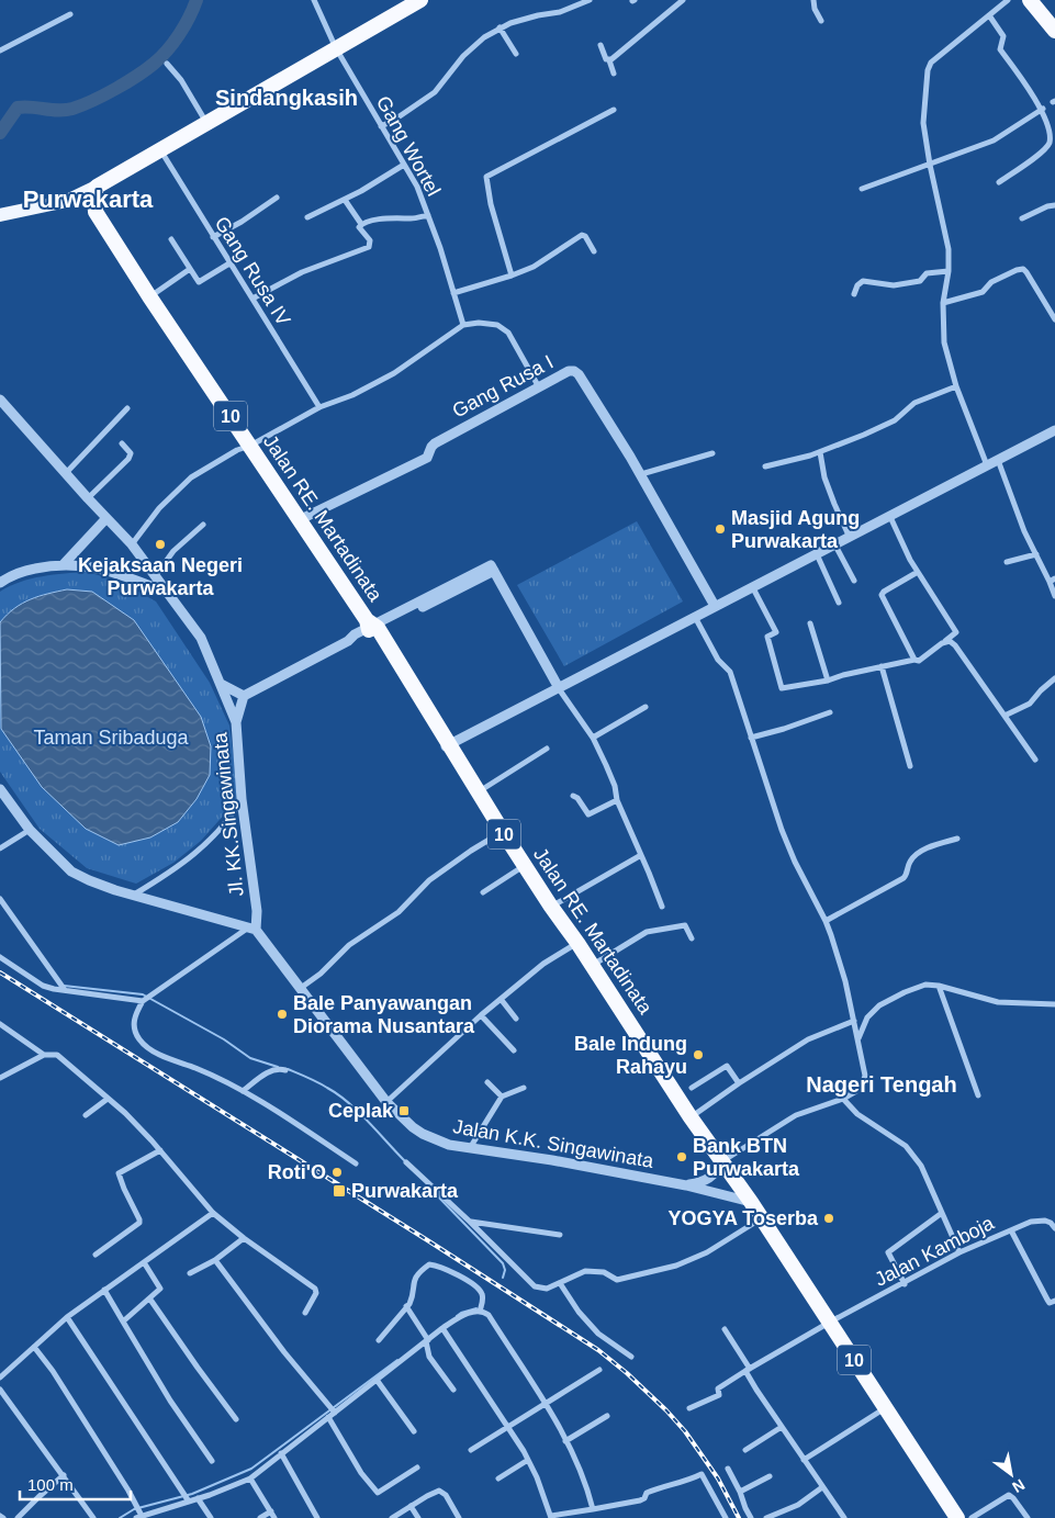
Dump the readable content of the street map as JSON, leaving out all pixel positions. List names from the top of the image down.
{
  "streets": {
    "highway": ["10", "Jalan RE. Martadinata"],
    "street": [
      "Gang Wortel",
      "Gang Rusa IV",
      "Gang Rusa I",
      "Jl. KK.Singawinata",
      "Jalan K.K. Singawinata",
      "Jalan Kamboja"
    ]
  },
  "crossings": [
    ["Gang Rusa I", "Jalan RE. Martadinata"],
    ["10", "Jalan RE. Martadinata"],
    ["10", "Jalan K.K. Singawinata"],
    ["10", "Jalan Kamboja"],
    ["Jalan RE. Martadinata", "Jalan K.K. Singawinata"],
    ["Jl. KK.Singawinata", "Jalan K.K. Singawinata"]
  ],
  "districts": ["Sindangkasih", "Purwakarta", "Nageri Tengah"],
  "parks": ["Taman Sribaduga"],
  "places": {
    "other": [
      "Masjid Agung Purwakarta",
      "Kejaksaan Negeri Purwakarta",
      "Bale Panyawangan Diorama Nusantara",
      "Bale Indung Rahayu",
      "Bank BTN Purwakarta",
      "Roti'O",
      "YOGYA Toserba"
    ],
    "transit": ["Ceplak", "Purwakarta"]
  },
  "scale_bar": "100 m",
  "north": "bottom right"
}
